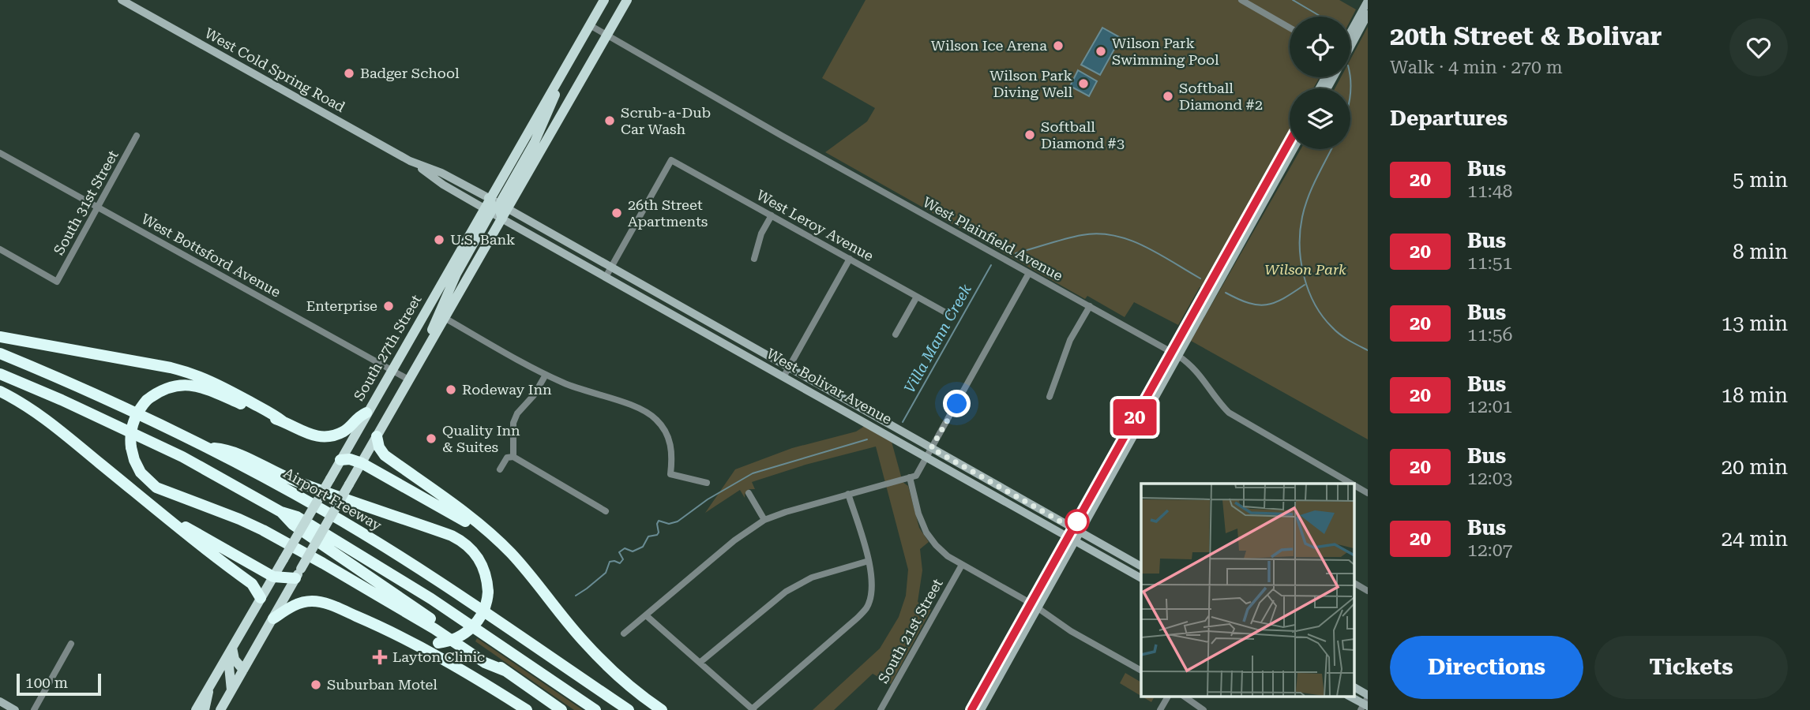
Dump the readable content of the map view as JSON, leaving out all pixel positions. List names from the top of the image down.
{
  "streets": {
    "highway": ["Airport Freeway"],
    "main road": ["South 27th Street"],
    "street": [
      "West Cold Spring Road",
      "South 31st Street",
      "West Leroy Avenue",
      "West Plainfield Avenue",
      "West Bottsford Avenue",
      "West Bolivar Avenue",
      "South 21st Street"
    ]
  },
  "crossings": [
    ["West Cold Spring Road", "South 27th Street"],
    ["West Cold Spring Road", "West Bolivar Avenue"],
    ["South 31st Street", "West Bottsford Avenue"],
    ["West Leroy Avenue", "West Bolivar Avenue"],
    ["West Plainfield Avenue", "South 27th Street"],
    ["West Bottsford Avenue", "South 27th Street"]
  ],
  "water": ["Villa Mann Creek"],
  "parks": ["Wilson Park"],
  "places": {
    "other": [
      "Wilson Ice Arena",
      "Wilson Park Swimming Pool",
      "Badger School",
      "Wilson Park Diving Well",
      "Softball Diamond #2",
      "Scrub-a-Dub Car Wash",
      "Softball Diamond #3",
      "26th Street Apartments",
      "U.S. Bank",
      "Enterprise",
      "Rodeway Inn",
      "Quality Inn & Suites",
      "Suburban Motel"
    ],
    "health": ["Layton Clinic"]
  },
  "lines": ["bus line 20"],
  "scale_bar": "100 m",
  "page": {
    "on_map": "20",
    "heading": [
      ["20th Street & Bolivar", "Walk · 4 min · 270 m"],
      "Departures"
    ],
    "list": [
      {
        "mark": "20",
        "name": "Bus",
        "note": "11:48",
        "value": "5 min"
      },
      {
        "mark": "20",
        "name": "Bus",
        "note": "11:51",
        "value": "8 min"
      },
      {
        "mark": "20",
        "name": "Bus",
        "note": "11:56",
        "value": "13 min"
      },
      {
        "mark": "20",
        "name": "Bus",
        "note": "12:01",
        "value": "18 min"
      },
      {
        "mark": "20",
        "name": "Bus",
        "note": "12:03",
        "value": "20 min"
      },
      {
        "mark": "20",
        "name": "Bus",
        "note": "12:07",
        "value": "24 min"
      }
    ],
    "buttons": ["Directions", "Tickets"],
    "scale": "100 m"
  }
}
